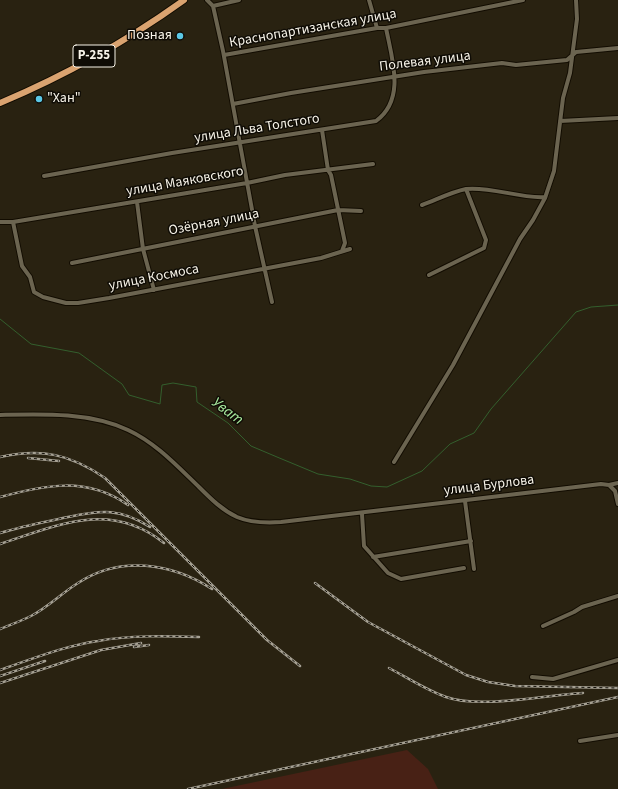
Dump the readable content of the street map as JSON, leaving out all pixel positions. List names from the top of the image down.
{
  "streets": {
    "highway": ["Р-255"],
    "street": [
      "Краснопартизанская улица",
      "Полевая улица",
      "улица Льва Толстого",
      "улица Маяковского",
      "Озёрная улица",
      "улица Космоса",
      "улица Бурлова"
    ]
  },
  "crossings": [
    ["Краснопартизанская улица", "улица Льва Толстого"],
    ["Полевая улица", "улица Льва Толстого"],
    ["улица Маяковского", "улица Космоса"]
  ],
  "water": ["Уват"],
  "places": ["Позная", "\"Хан\""]
}
